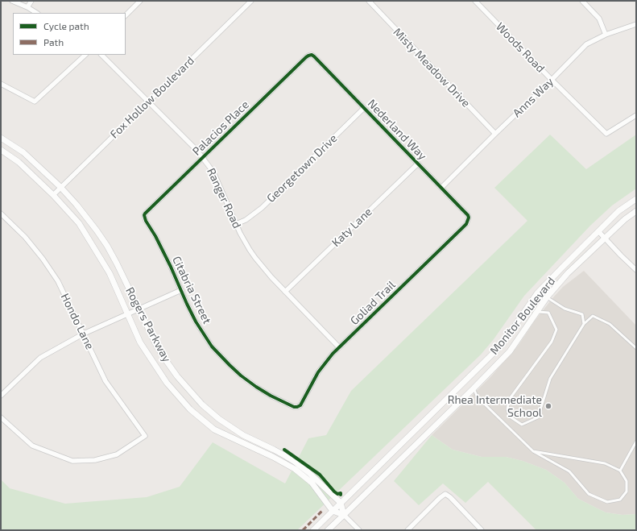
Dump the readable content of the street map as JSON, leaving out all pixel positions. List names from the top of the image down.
{
  "streets": {
    "street": [
      "Woods Road",
      "Misty Meadow Drive",
      "Fox Hollow Boulevard",
      "Anns Way",
      "Palacios Place",
      "Nederland Way",
      "Georgetown Drive",
      "Ranger Road",
      "Katy Lane",
      "Citabria Street",
      "Goliad Trail",
      "Monitor Boulevard",
      "Hondo Lane",
      "Rogers Parkway"
    ]
  },
  "crossings": [
    ["Woods Road", "Anns Way"],
    ["Misty Meadow Drive", "Anns Way"],
    ["Fox Hollow Boulevard", "Ranger Road"],
    ["Fox Hollow Boulevard", "Rogers Parkway"],
    ["Anns Way", "Nederland Way"],
    ["Palacios Place", "Nederland Way"],
    ["Palacios Place", "Ranger Road"],
    ["Palacios Place", "Citabria Street"],
    ["Nederland Way", "Georgetown Drive"],
    ["Nederland Way", "Katy Lane"],
    ["Nederland Way", "Goliad Trail"],
    ["Georgetown Drive", "Ranger Road"],
    ["Ranger Road", "Katy Lane"],
    ["Ranger Road", "Goliad Trail"],
    ["Citabria Street", "Goliad Trail"],
    ["Monitor Boulevard", "Rogers Parkway"]
  ],
  "places": ["Rhea Intermediate School"],
  "legend": ["Cycle path", "Path"]
}
